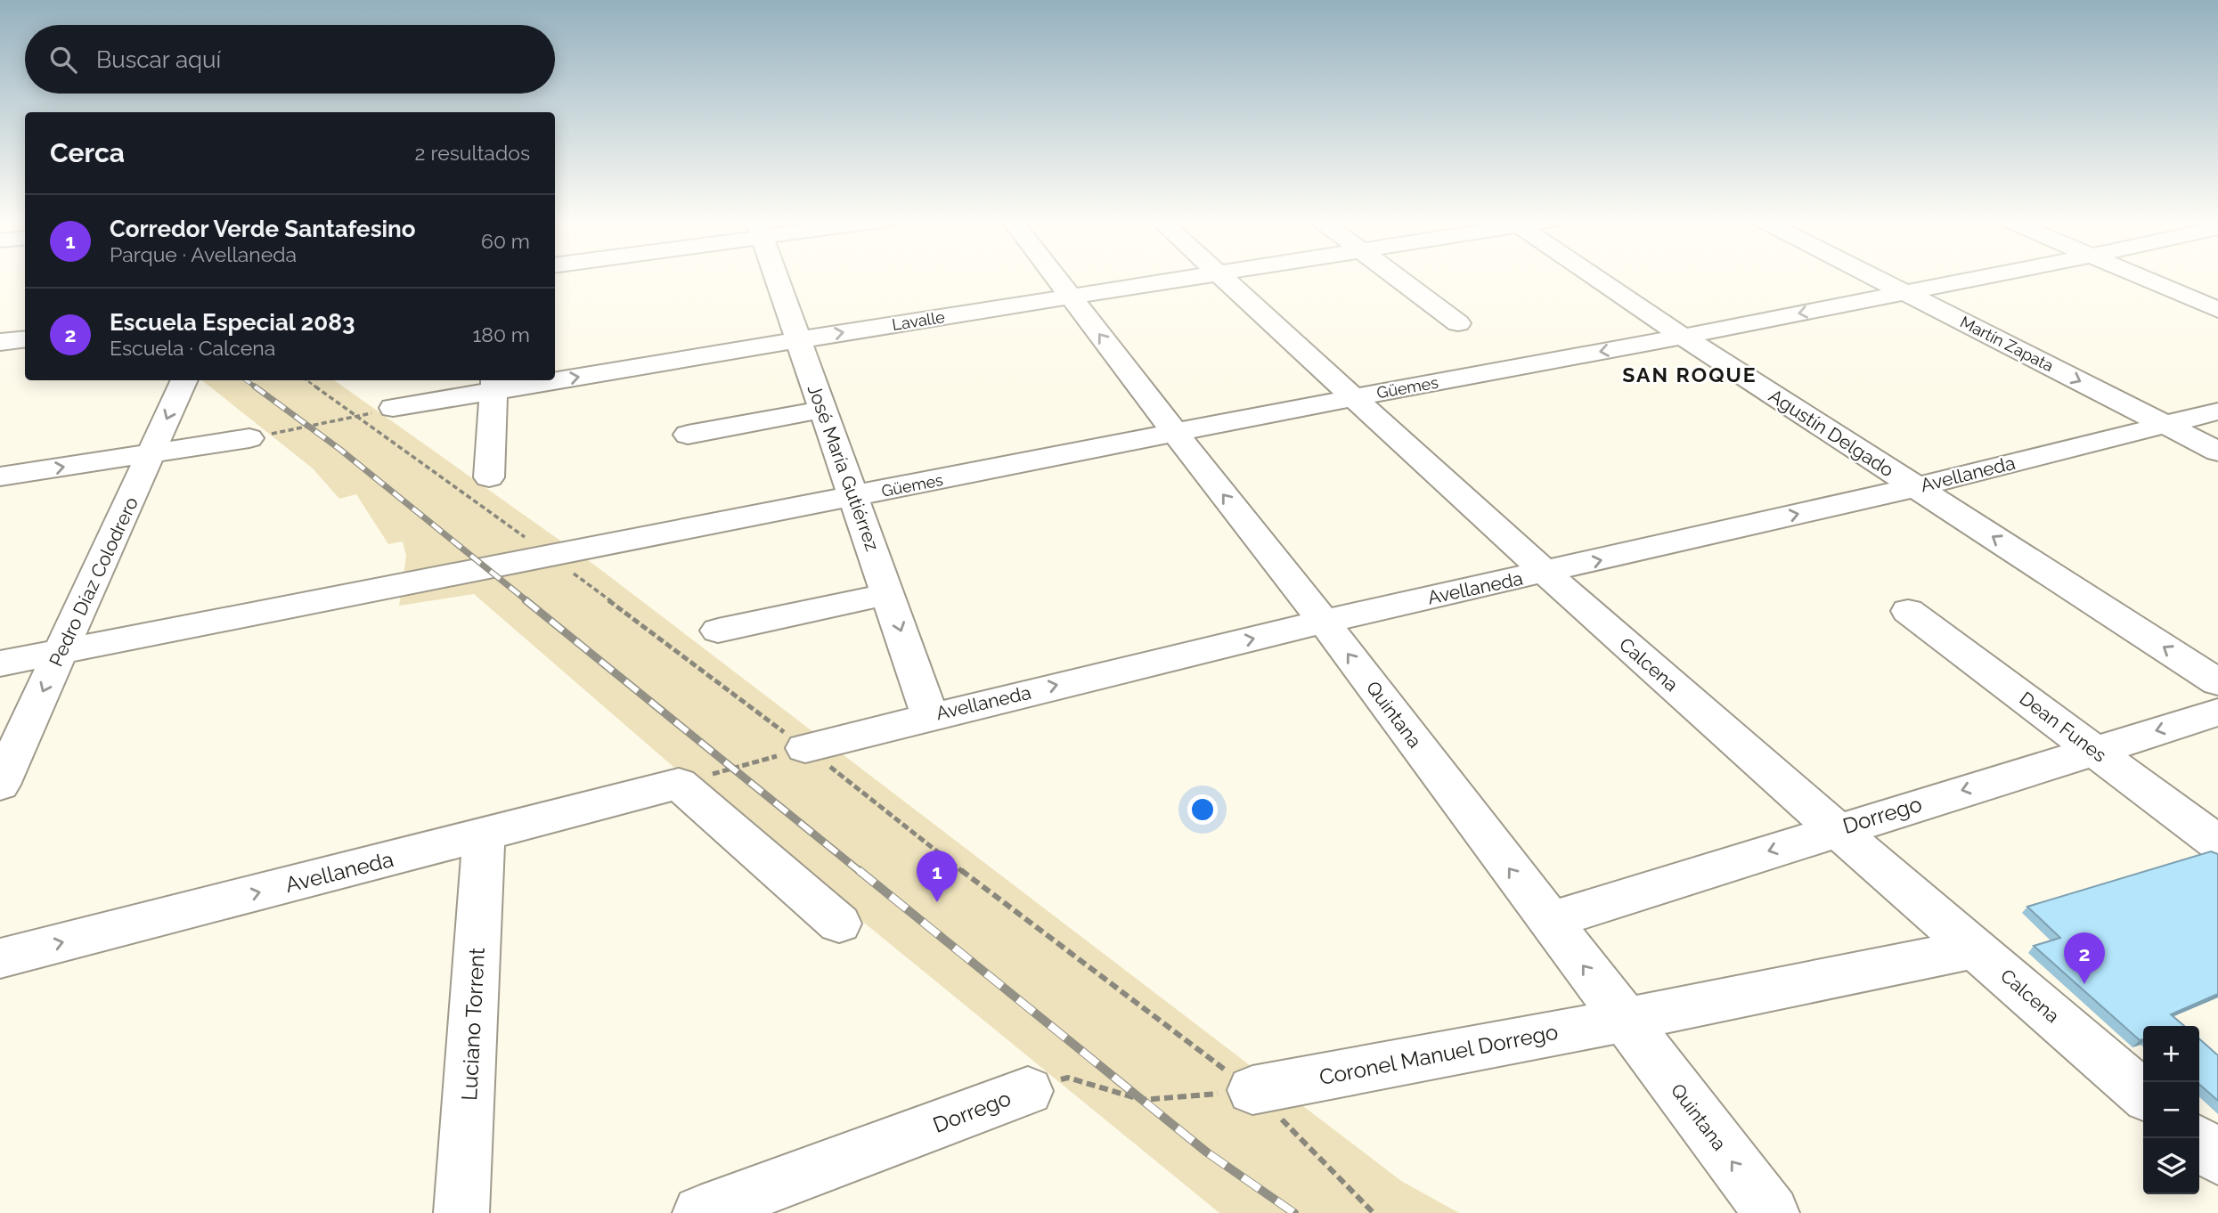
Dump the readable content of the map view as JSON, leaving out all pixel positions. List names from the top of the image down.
{
  "streets": {
    "street": [
      "Lavalle",
      "Martín Zapata",
      "Güemes",
      "Agustín Delgado",
      "José María Gutiérrez",
      "Avellaneda",
      "Pedro Díaz Colodrero",
      "Calcena",
      "Quintana",
      "Dean Funes",
      "Dorrego",
      "Luciano Torrent",
      "Coronel Manuel Dorrego"
    ]
  },
  "crossings": [
    ["Lavalle", "José María Gutiérrez"],
    ["Lavalle", "Quintana"],
    ["Martín Zapata", "Güemes"],
    ["Martín Zapata", "Avellaneda"],
    ["Güemes", "Agustín Delgado"],
    ["Güemes", "José María Gutiérrez"],
    ["Güemes", "Pedro Díaz Colodrero"],
    ["Güemes", "Calcena"],
    ["Güemes", "Quintana"],
    ["Agustín Delgado", "Avellaneda"],
    ["José María Gutiérrez", "Avellaneda"],
    ["Avellaneda", "Calcena"],
    ["Avellaneda", "Quintana"],
    ["Avellaneda", "Luciano Torrent"],
    ["Calcena", "Dorrego"],
    ["Calcena", "Coronel Manuel Dorrego"],
    ["Quintana", "Dorrego"],
    ["Quintana", "Coronel Manuel Dorrego"],
    ["Dean Funes", "Dorrego"],
    ["Dorrego", "Coronel Manuel Dorrego"]
  ],
  "one_way": [
    "Martín Zapata",
    "Agustín Delgado",
    "Avellaneda",
    "Pedro Díaz Colodrero",
    "Quintana",
    "Dorrego"
  ],
  "districts": ["SAN ROQUE"],
  "page": {
    "search": "Buscar aquí",
    "heading": ["Cerca", "2 resultados"],
    "list": [
      {
        "mark": "1",
        "name": "Corredor Verde Santafesino",
        "note": "Parque · Avellaneda",
        "value": "60 m"
      },
      {
        "mark": "2",
        "name": "Escuela Especial 2083",
        "note": "Escuela · Calcena",
        "value": "180 m"
      }
    ],
    "pins": ["1", "2"],
    "map_buttons": ["+", "−"]
  }
}
